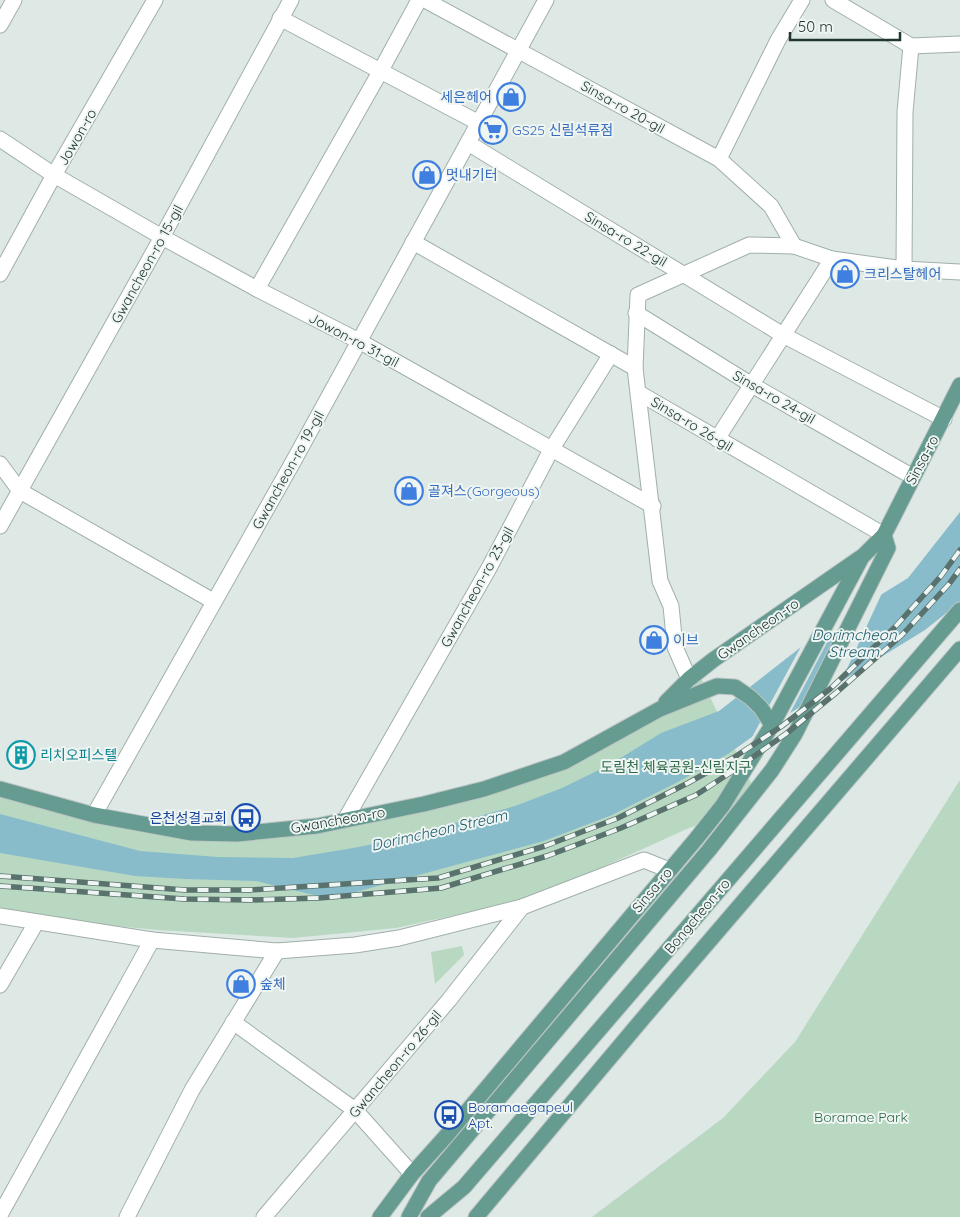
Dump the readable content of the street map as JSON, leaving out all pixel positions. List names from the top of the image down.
{
  "streets": {
    "main road": ["Sinsa-ro", "Gwancheon-ro", "Bongcheon-ro"],
    "street": [
      "Sinsa-ro 20-gil",
      "Jowon-ro",
      "Sinsa-ro 22-gil",
      "Gwancheon-ro 15-gil",
      "Jowon-ro 31-gil",
      "Sinsa-ro 24-gil",
      "Sinsa-ro 26-gil",
      "Gwancheon-ro 19-gil",
      "Gwancheon-ro 23-gil",
      "Gwancheon-ro 26-gil"
    ]
  },
  "crossings": [
    ["Sinsa-ro 20-gil", "Gwancheon-ro 19-gil"],
    ["Jowon-ro", "Jowon-ro 31-gil"],
    ["Sinsa-ro 22-gil", "Sinsa-ro"],
    ["Sinsa-ro 22-gil", "Gwancheon-ro 19-gil"],
    ["Gwancheon-ro 15-gil", "Jowon-ro 31-gil"],
    ["Jowon-ro 31-gil", "Gwancheon-ro 19-gil"],
    ["Jowon-ro 31-gil", "Gwancheon-ro 23-gil"],
    ["Sinsa-ro 24-gil", "Sinsa-ro"],
    ["Sinsa-ro 26-gil", "Sinsa-ro"],
    ["Sinsa-ro", "Gwancheon-ro"],
    ["Gwancheon-ro 19-gil", "Gwancheon-ro"],
    ["Gwancheon-ro 23-gil", "Gwancheon-ro"]
  ],
  "water": ["Dorimcheon Stream"],
  "parks": ["도림천 체육공원-신림지구", "Boramae Park"],
  "places": {
    "shop": [
      "세은헤어",
      "멋내기터",
      "크리스탈헤어",
      "골져스(Gorgeous)",
      "이브",
      "숲체"
    ],
    "supermarket": ["GS25 신림석류점"],
    "building": ["리치오피스텔"],
    "bus stop": ["은천성결교회", "Boramaegapeul Apt."]
  },
  "scale_bar": "50 m"
}
